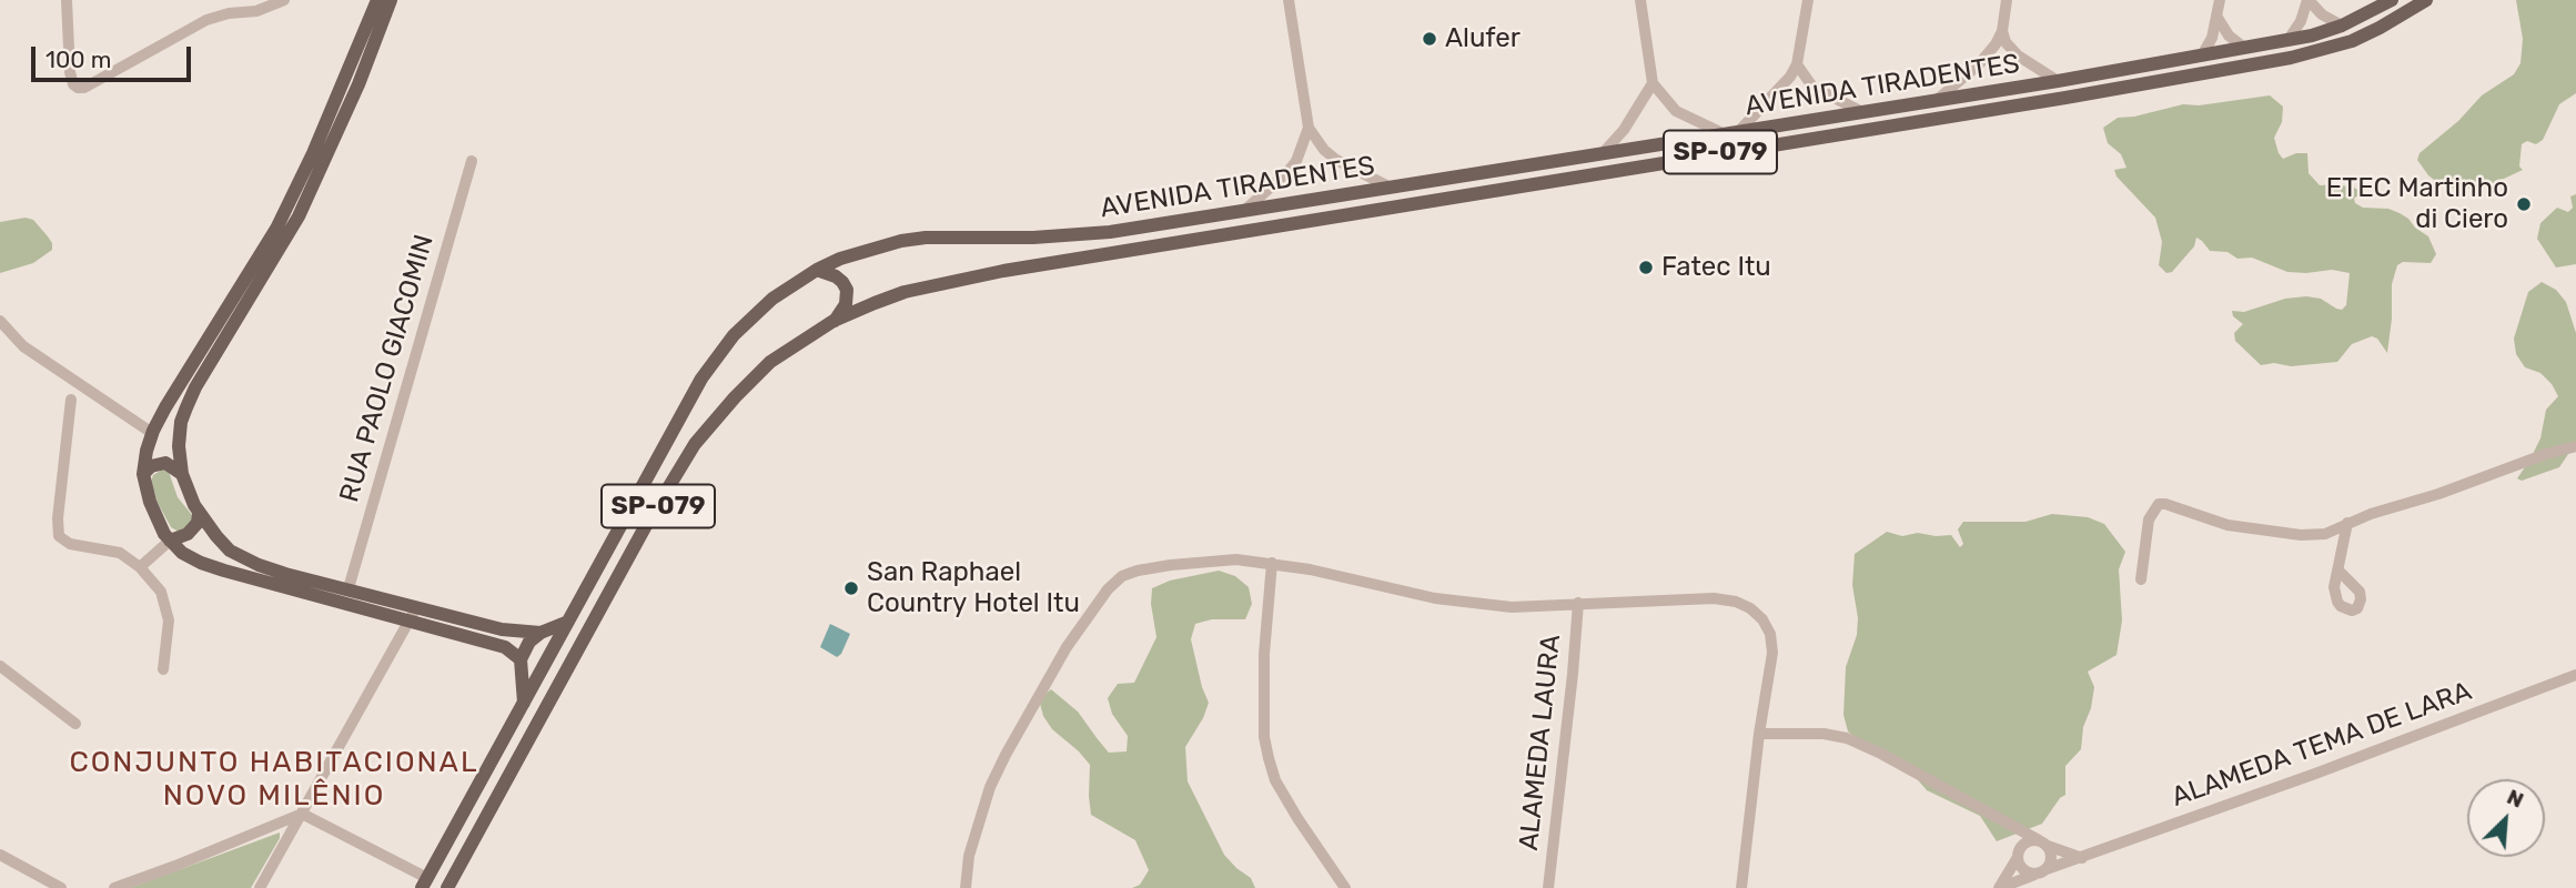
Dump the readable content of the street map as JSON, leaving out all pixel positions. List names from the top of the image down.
{
  "streets": {
    "main road": ["AVENIDA TIRADENTES", "SP-079"],
    "street": ["RUA PAOLO GIACOMIN", "ALAMEDA LAURA", "ALAMEDA TEMA DE LARA"]
  },
  "districts": ["CONJUNTO HABITACIONAL NOVO MILÊNIO"],
  "places": [
    "Alufer",
    "ETEC Martinho di Ciero",
    "Fatec Itu",
    "San Raphael Country Hotel Itu"
  ],
  "scale_bar": "100 m",
  "north": "top right"
}
